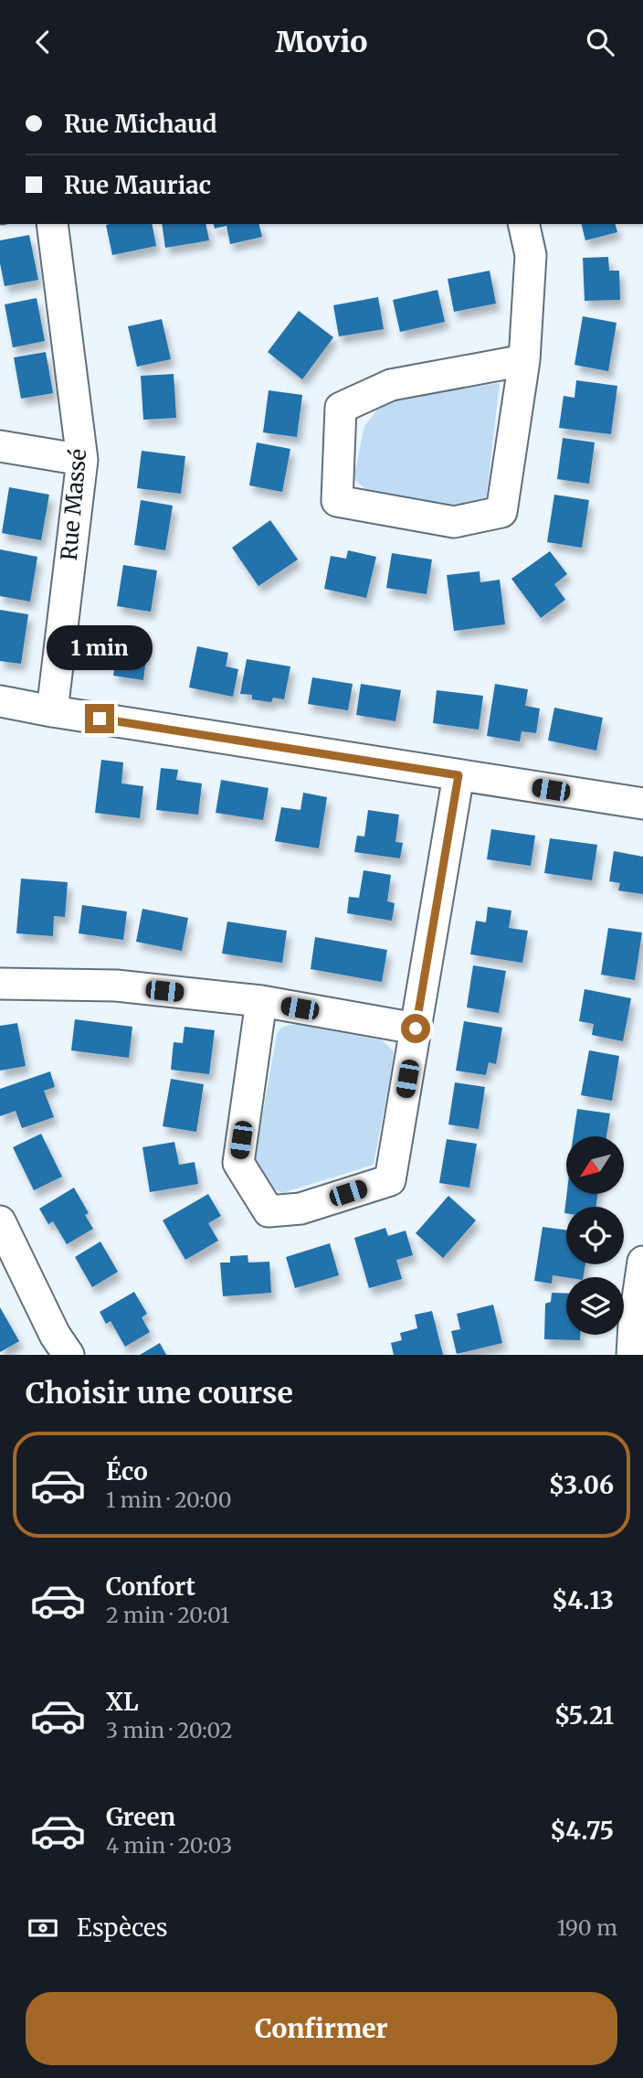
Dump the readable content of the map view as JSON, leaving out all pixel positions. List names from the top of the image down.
{
  "streets": {
    "street": ["Rue Massé"]
  },
  "north": "bottom left",
  "page": {
    "header": "Movio",
    "banner": ["Rue Michaud", "Rue Mauriac"],
    "bubble": "1 min",
    "heading": "Choisir une course",
    "list": [
      {
        "name": "Éco",
        "note": "1 min · 20:00",
        "value": "$3.06"
      },
      {
        "name": "Confort",
        "note": "2 min · 20:01",
        "value": "$4.13"
      },
      {
        "name": "XL",
        "note": "3 min · 20:02",
        "value": "$5.21"
      },
      {
        "name": "Green",
        "note": "4 min · 20:03",
        "value": "$4.75"
      }
    ],
    "pay": ["Espèces", "190 m"],
    "buttons": "Confirmer"
  }
}
